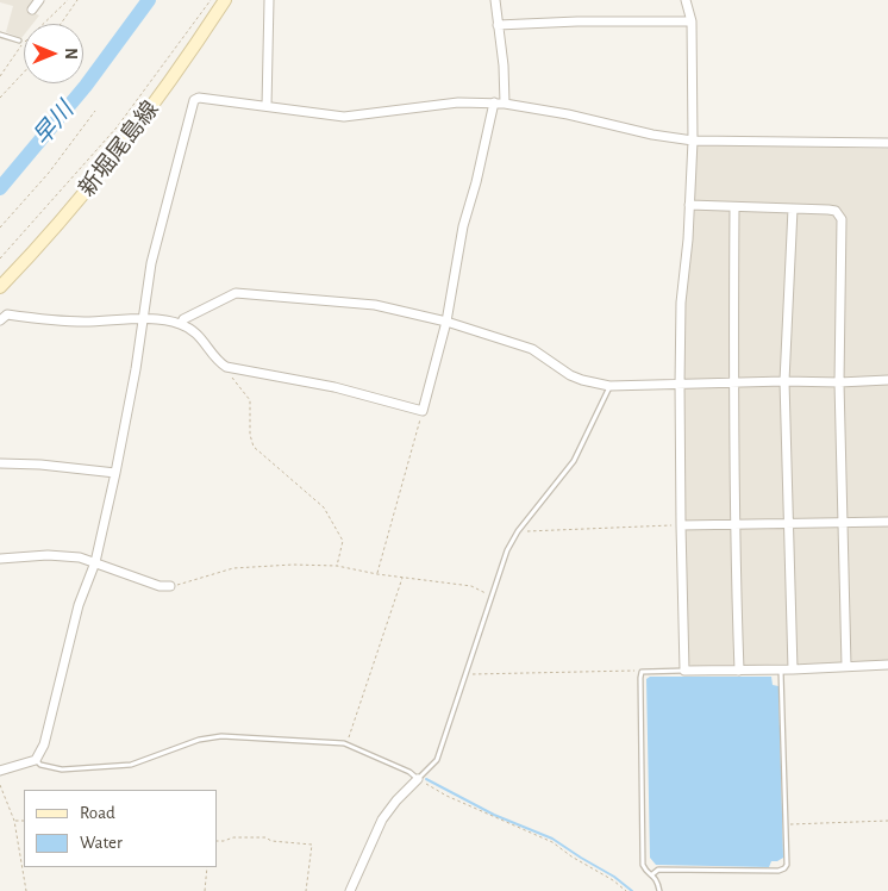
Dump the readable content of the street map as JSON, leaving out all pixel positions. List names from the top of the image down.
{
  "streets": {
    "main road": ["新堀尾島線"]
  },
  "water": ["早川"],
  "legend": ["Road", "Water"],
  "north": "right"
}
